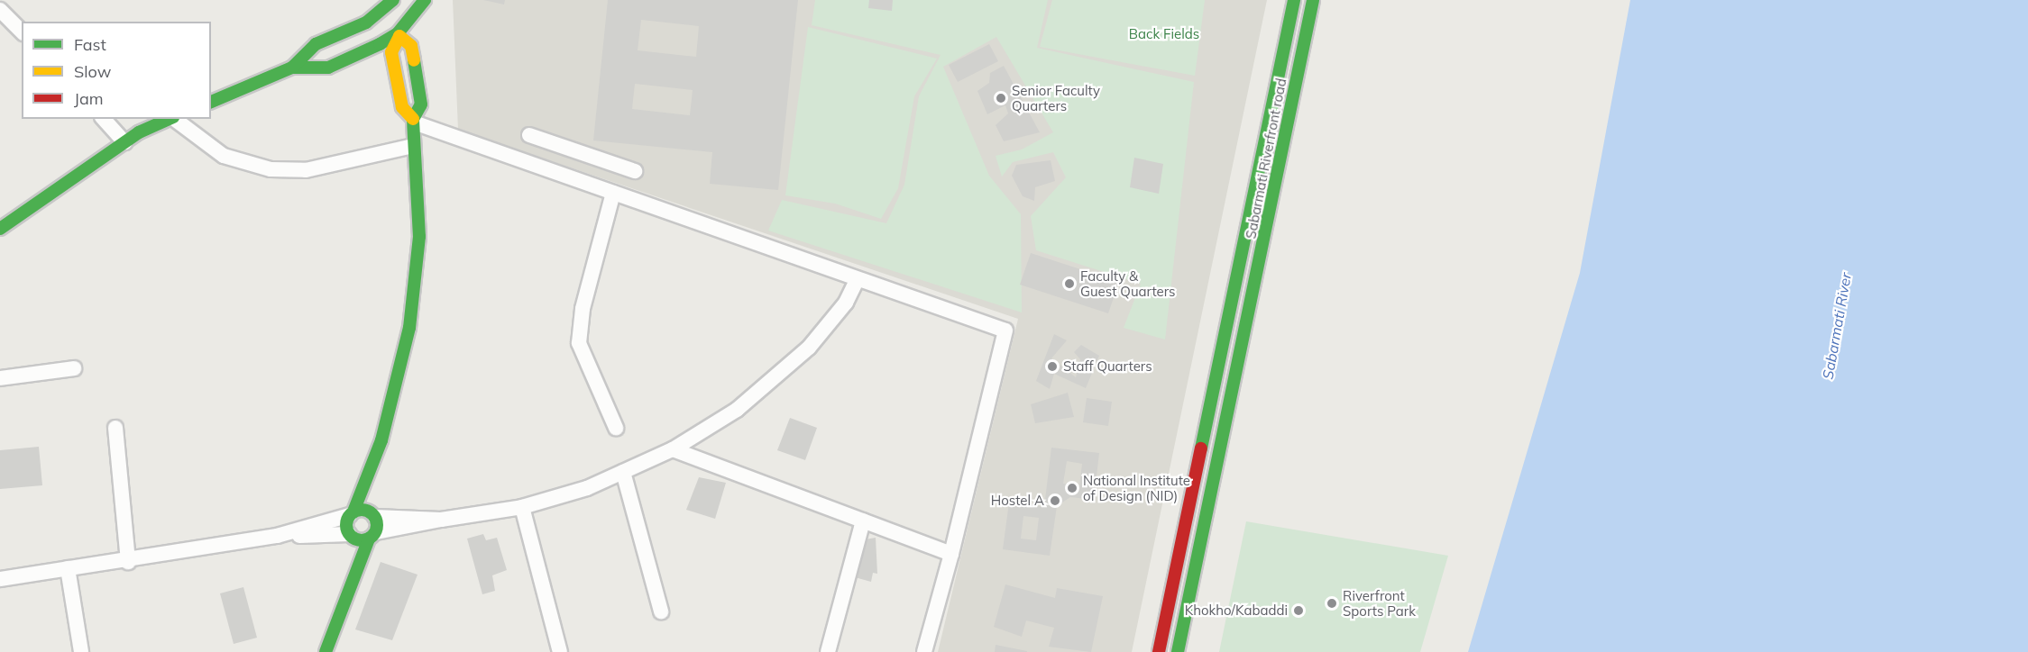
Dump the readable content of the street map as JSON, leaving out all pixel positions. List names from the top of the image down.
{
  "streets": {
    "street": ["Sabarmati Riverfront road"]
  },
  "water": ["Sabarmati River"],
  "parks": ["Back Fields"],
  "places": [
    "Senior Faculty Quarters",
    "Faculty & Guest Quarters",
    "Staff Quarters",
    "National Institute of Design (NID)",
    "Hostel A",
    "Riverfront Sports Park",
    "Khokho/Kabaddi"
  ],
  "legend": ["Fast", "Slow", "Jam"]
}
